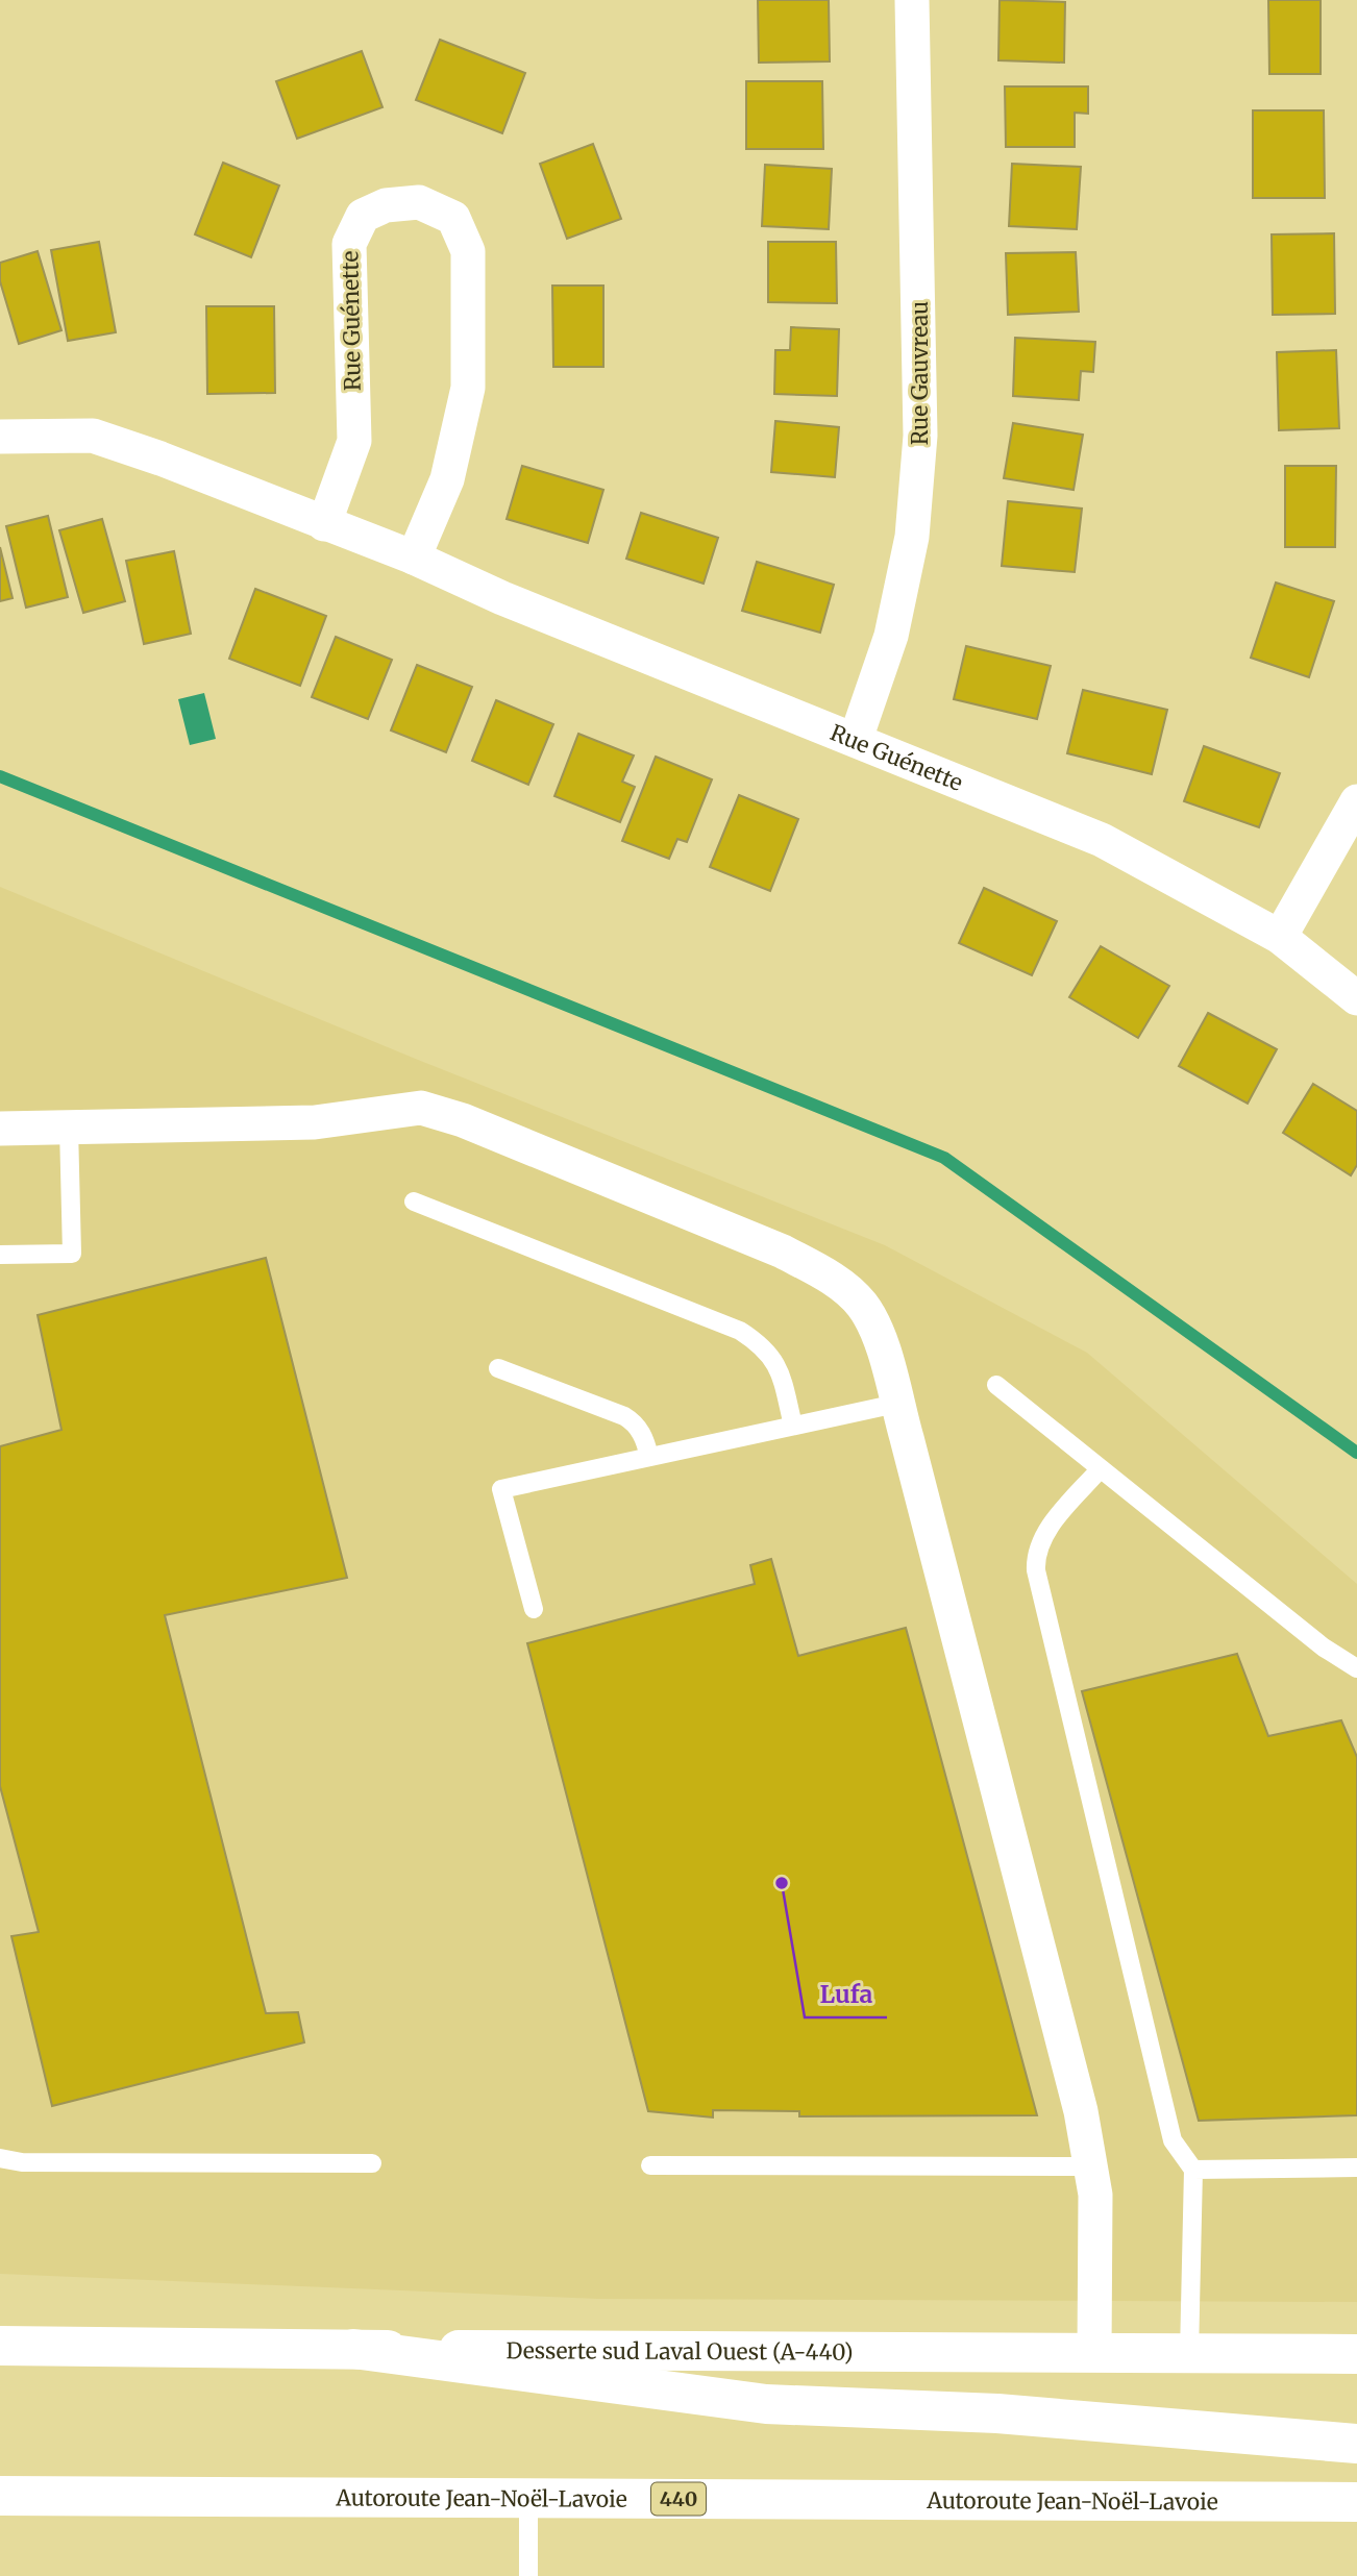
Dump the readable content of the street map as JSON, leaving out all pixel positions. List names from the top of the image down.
{
  "streets": {
    "main road": ["Desserte sud Laval Ouest (A-440)", "Autoroute Jean-Noël-Lavoie", "440"],
    "street": ["Rue Guénette", "Rue Gauvreau"]
  },
  "crossings": [
    ["Rue Guénette", "Rue Gauvreau"]
  ],
  "places": ["Lufa"]
}
